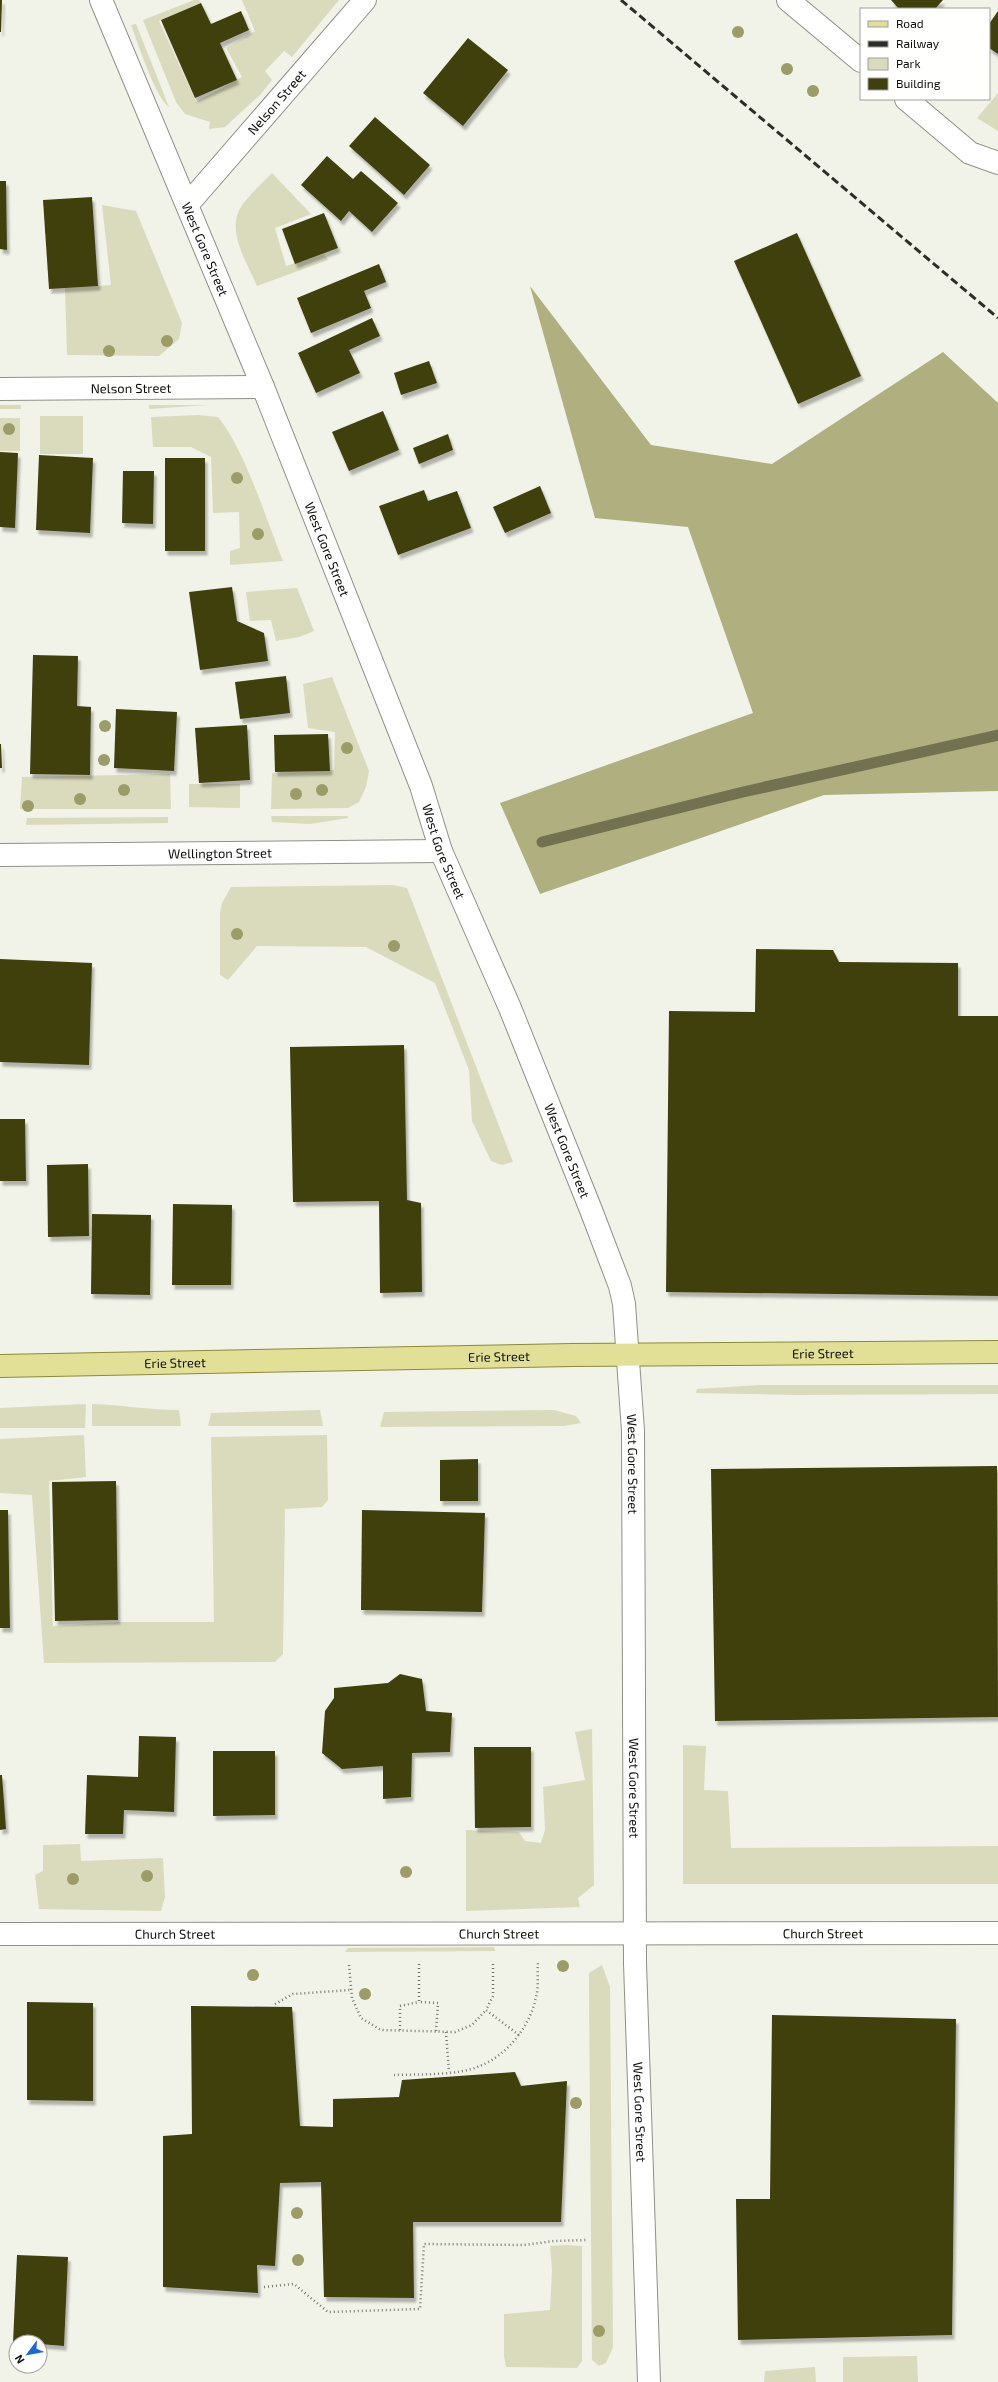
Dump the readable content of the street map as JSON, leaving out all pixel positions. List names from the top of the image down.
{
  "streets": {
    "main road": ["Erie Street"],
    "street": [
      "Nelson Street",
      "West Gore Street",
      "Wellington Street",
      "Church Street"
    ]
  },
  "crossings": [
    ["Nelson Street", "West Gore Street"],
    ["West Gore Street", "Wellington Street"],
    ["West Gore Street", "Erie Street"],
    ["West Gore Street", "Church Street"]
  ],
  "legend": [
    "Road",
    "Railway",
    "Park",
    "Building"
  ],
  "north": "bottom left"
}
